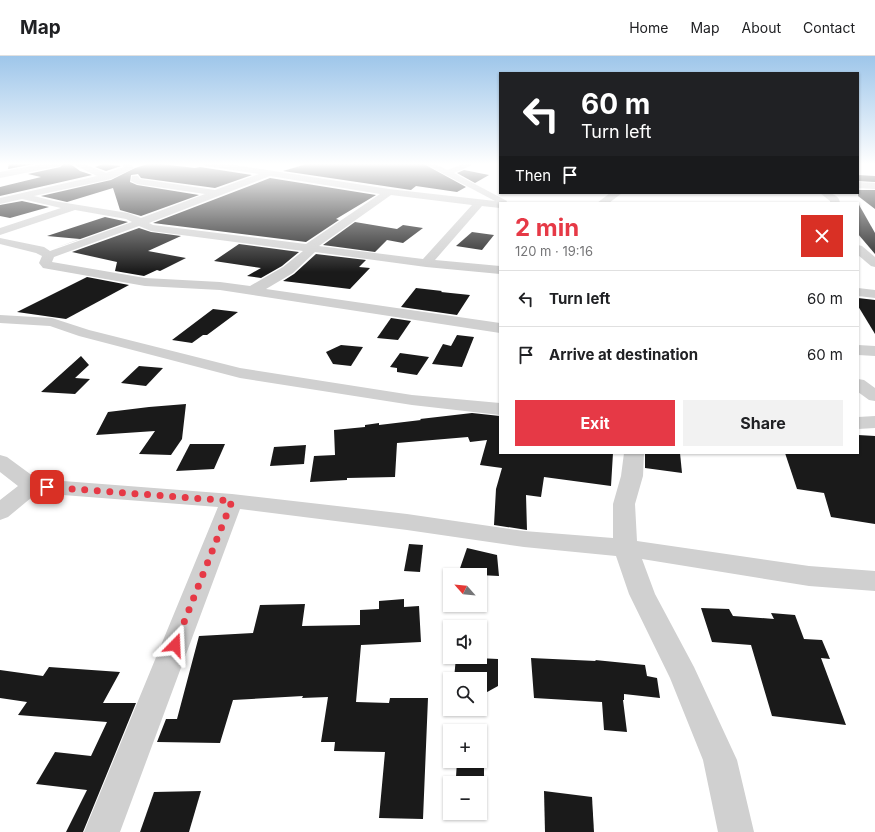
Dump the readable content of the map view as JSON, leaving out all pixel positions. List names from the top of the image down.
{
  "north": "top left",
  "page": {
    "header": "Map",
    "nav": [
      "Home",
      "Map",
      "About",
      "Contact"
    ],
    "turn": ["60 m", "Turn left"],
    "then": "Then",
    "heading": ["2 min", "120 m · 19:16"],
    "list": [
      {
        "name": "Turn left",
        "value": "60 m"
      },
      {
        "name": "Arrive at destination",
        "value": "60 m"
      }
    ],
    "buttons": ["Exit", "Share"],
    "map_buttons": ["+", "−"]
  }
}
